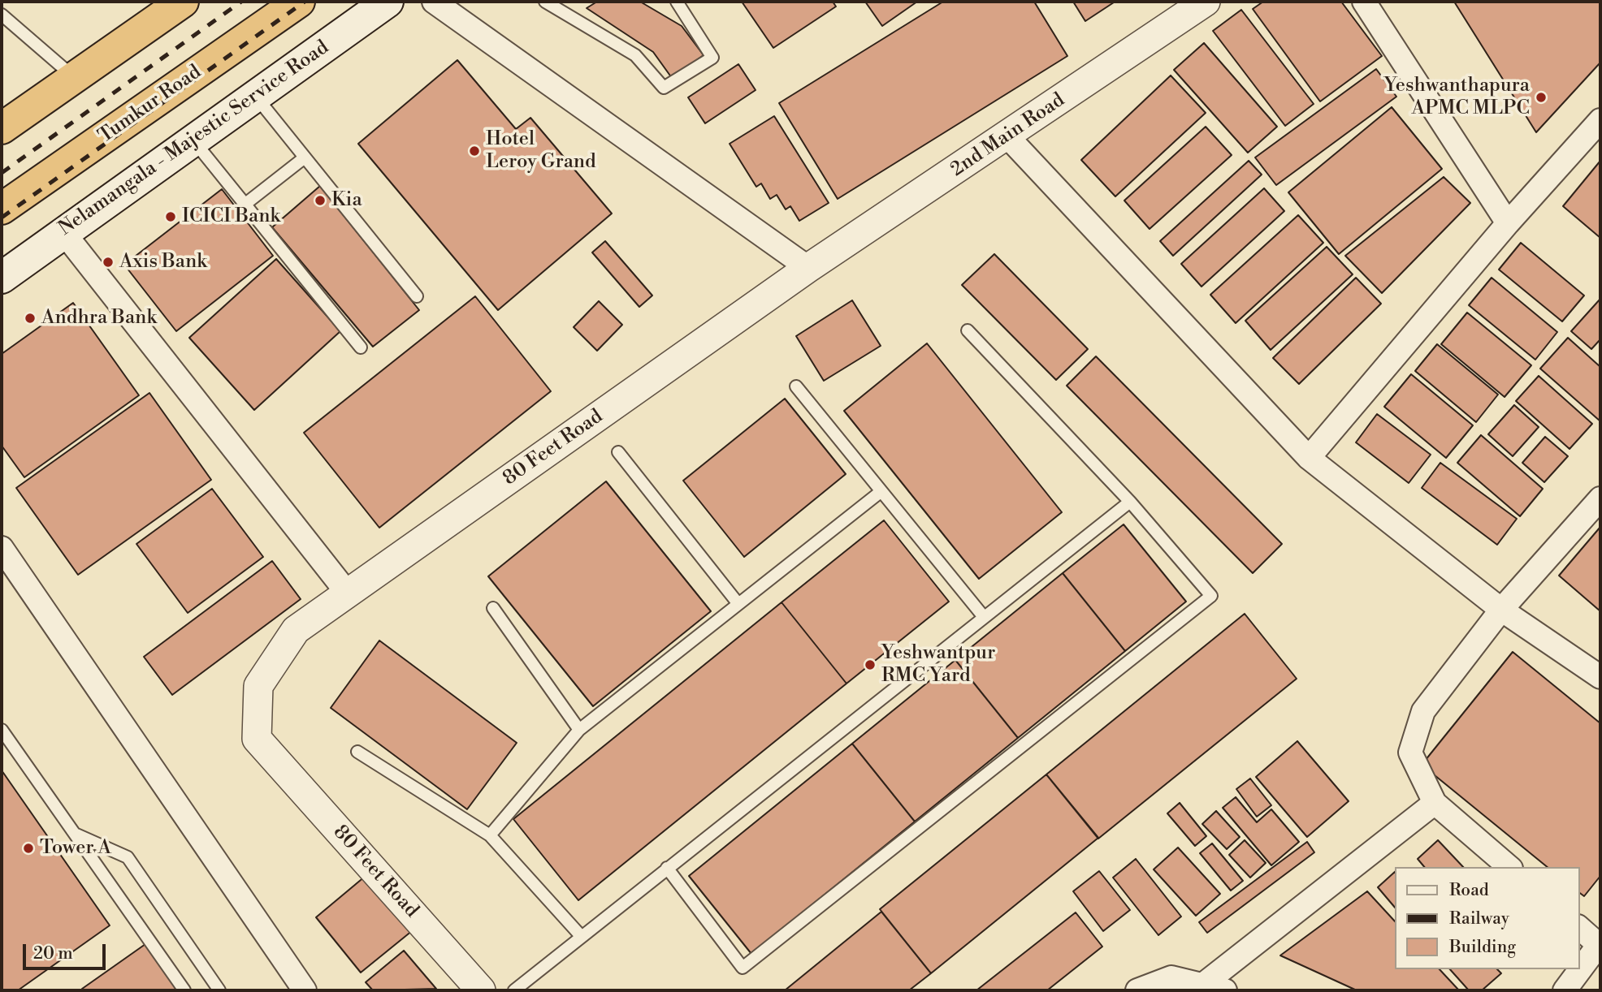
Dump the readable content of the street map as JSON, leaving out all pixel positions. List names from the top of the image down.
{
  "streets": {
    "highway": ["Tumkur Road"],
    "main road": ["Nelamangala - Majestic Service Road"],
    "street": ["2nd Main Road", "80 Feet Road"]
  },
  "crossings": [
    ["2nd Main Road", "80 Feet Road"]
  ],
  "places": [
    "Yeshwanthapura APMC MLPC",
    "Hotel Leroy Grand",
    "Kia",
    "ICICI Bank",
    "Axis Bank",
    "Andhra Bank",
    "Yeshwantpur RMC Yard",
    "Tower A"
  ],
  "legend": ["Road", "Railway", "Building"],
  "scale_bar": "20 m"
}
